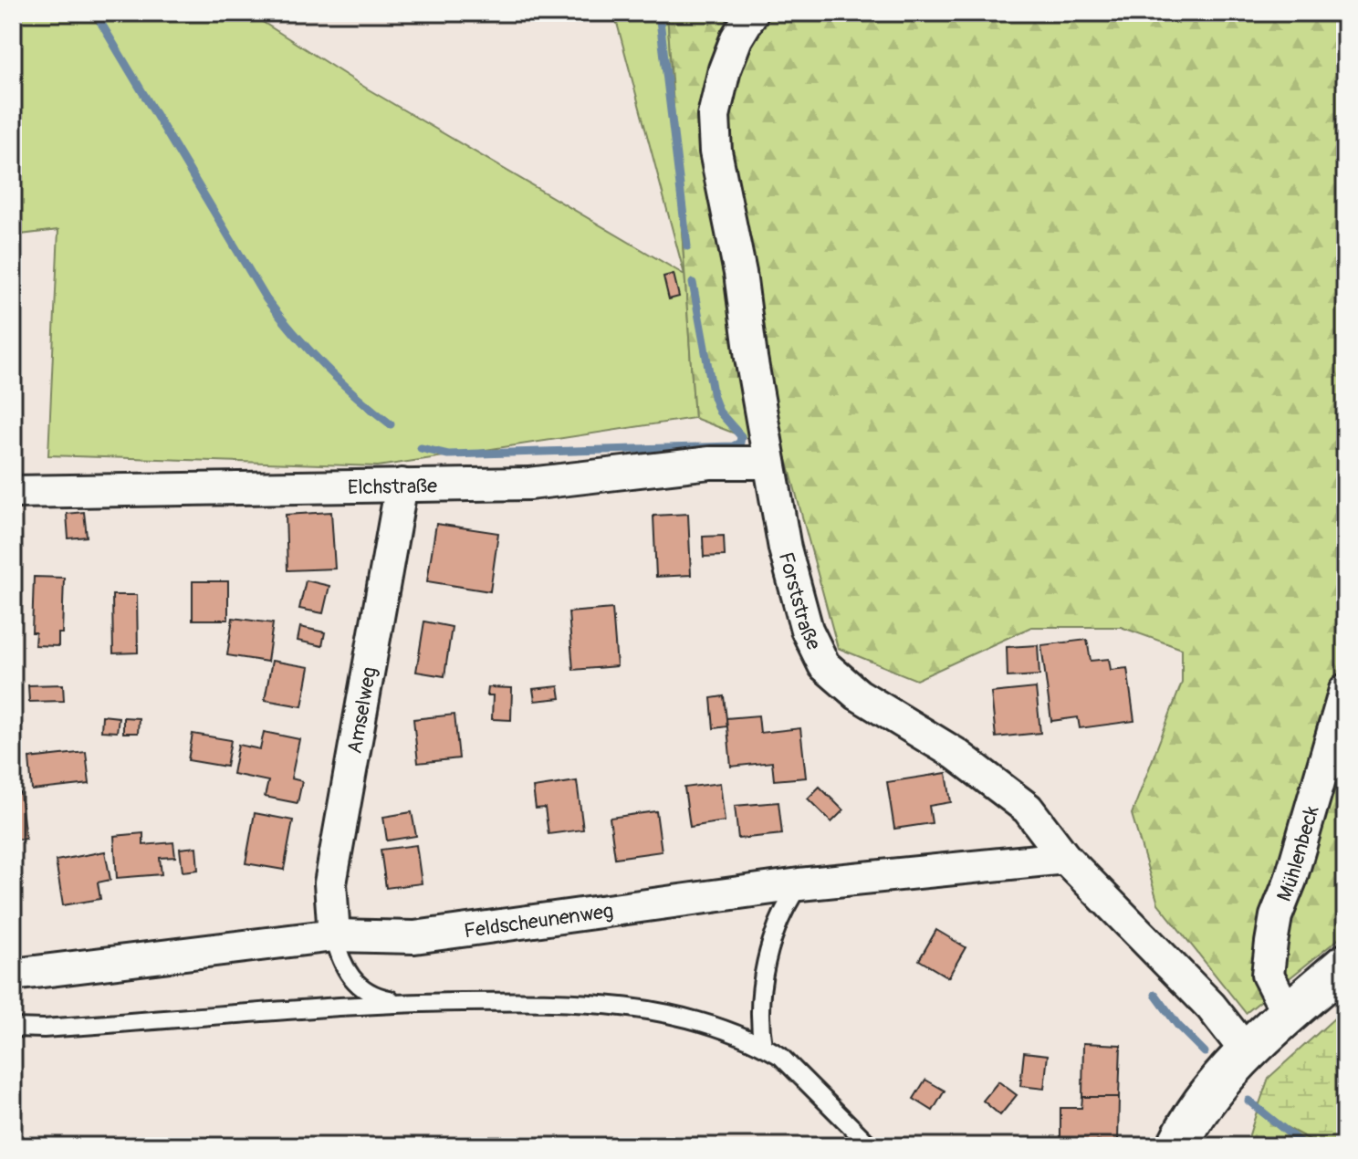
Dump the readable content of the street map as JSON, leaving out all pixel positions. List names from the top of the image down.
{
  "streets": {
    "street": [
      "Elchstraße",
      "Forststraße",
      "Amselweg",
      "Mühlenbeck",
      "Feldscheunenweg"
    ]
  },
  "crossings": [
    ["Elchstraße", "Forststraße"],
    ["Elchstraße", "Amselweg"],
    ["Forststraße", "Feldscheunenweg"],
    ["Amselweg", "Feldscheunenweg"]
  ]
}
